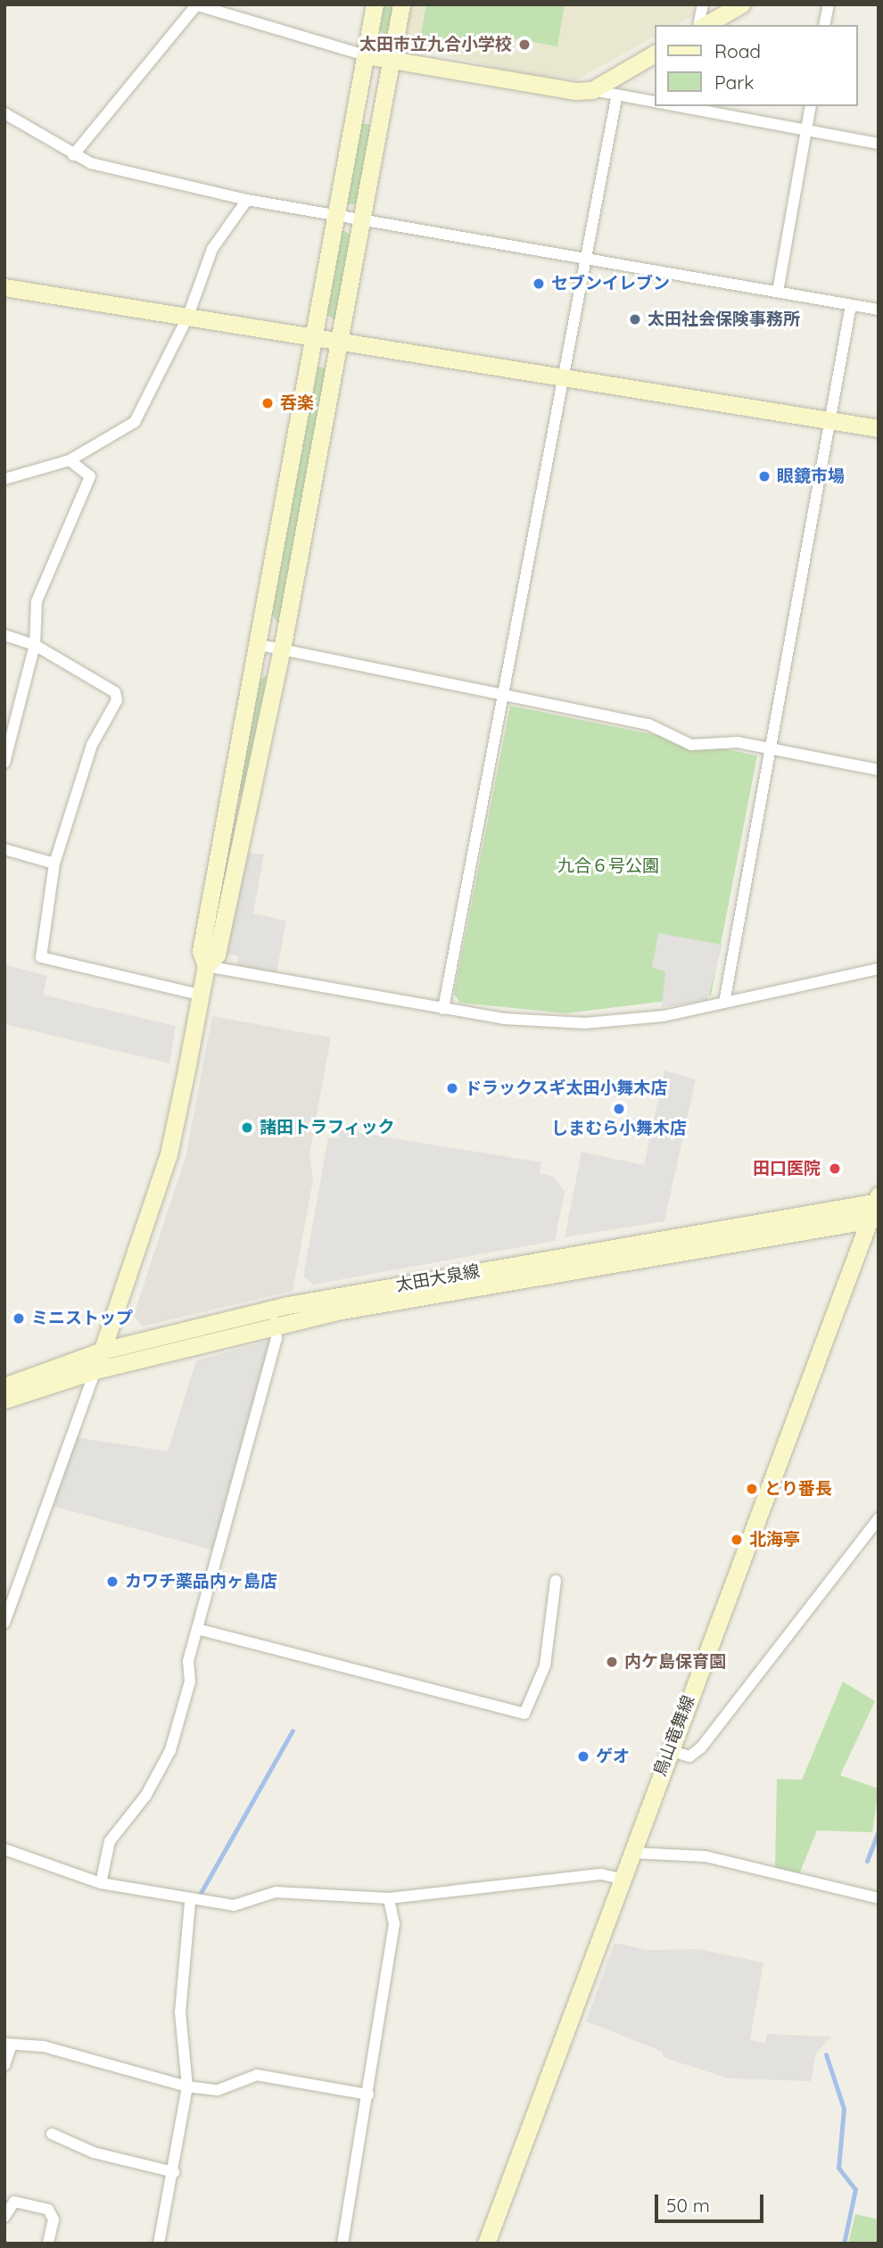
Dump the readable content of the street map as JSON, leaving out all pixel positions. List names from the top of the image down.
{
  "streets": {
    "street": ["太田大泉線", "鳥山竜舞線"]
  },
  "crossings": [
    ["太田大泉線", "鳥山竜舞線"]
  ],
  "parks": ["九合６号公園"],
  "places": [
    "太田市立九合小学校",
    "セブンイレブン",
    "太田社会保険事務所",
    "呑楽",
    "眼鏡市場",
    "ドラックスギ太田小舞木店",
    "しまむら小舞木店",
    "諸田トラフィック",
    "田口医院",
    "ミニストップ",
    "とり番長",
    "北海亭",
    "カワチ薬品内ヶ島店",
    "内ケ島保育園",
    "ゲオ"
  ],
  "legend": ["Road", "Park"],
  "scale_bar": "50 m"
}
